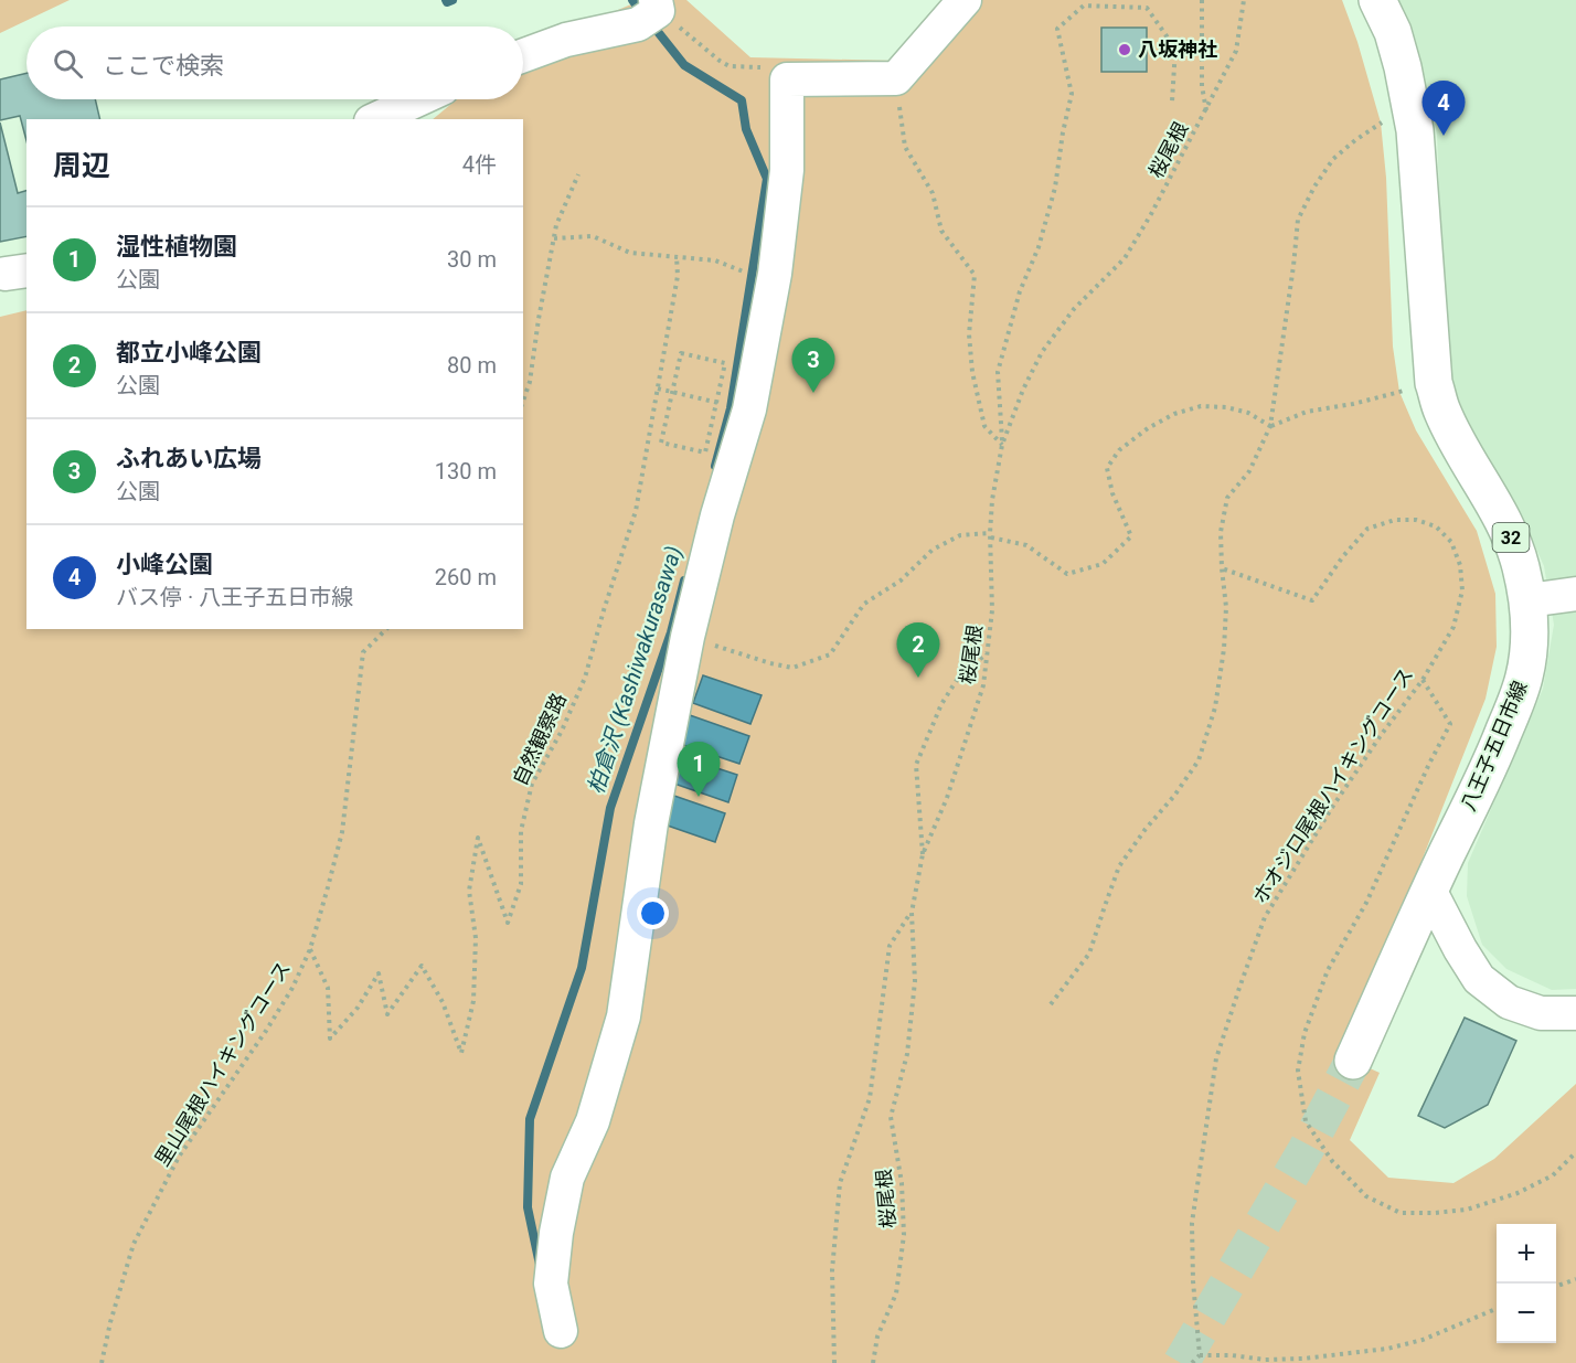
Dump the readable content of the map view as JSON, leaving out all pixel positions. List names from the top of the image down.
{
  "streets": {
    "main road": ["32", "八王子五日市線"],
    "path": [
      "桜尾根",
      "自然観察路",
      "ホオジロ尾根ハイキングコース",
      "里山尾根ハイキングコース"
    ]
  },
  "crossings": [
    ["自然観察路", "里山尾根ハイキングコース"]
  ],
  "water": ["柏倉沢 (Kashiwakurasawa)"],
  "places": ["八坂神社"],
  "page": {
    "search": "ここで検索",
    "pins": [
      "4",
      "3",
      "2",
      "1"
    ],
    "heading": ["周辺", "4件"],
    "list": [
      {
        "mark": "1",
        "name": "湿性植物園",
        "note": "公園",
        "value": "30 m"
      },
      {
        "mark": "2",
        "name": "都立小峰公園",
        "note": "公園",
        "value": "80 m"
      },
      {
        "mark": "3",
        "name": "ふれあい広場",
        "note": "公園",
        "value": "130 m"
      },
      {
        "mark": "4",
        "name": "小峰公園",
        "note": "バス停 · 八王子五日市線",
        "value": "260 m"
      }
    ],
    "map_buttons": ["+", "−"]
  }
}
